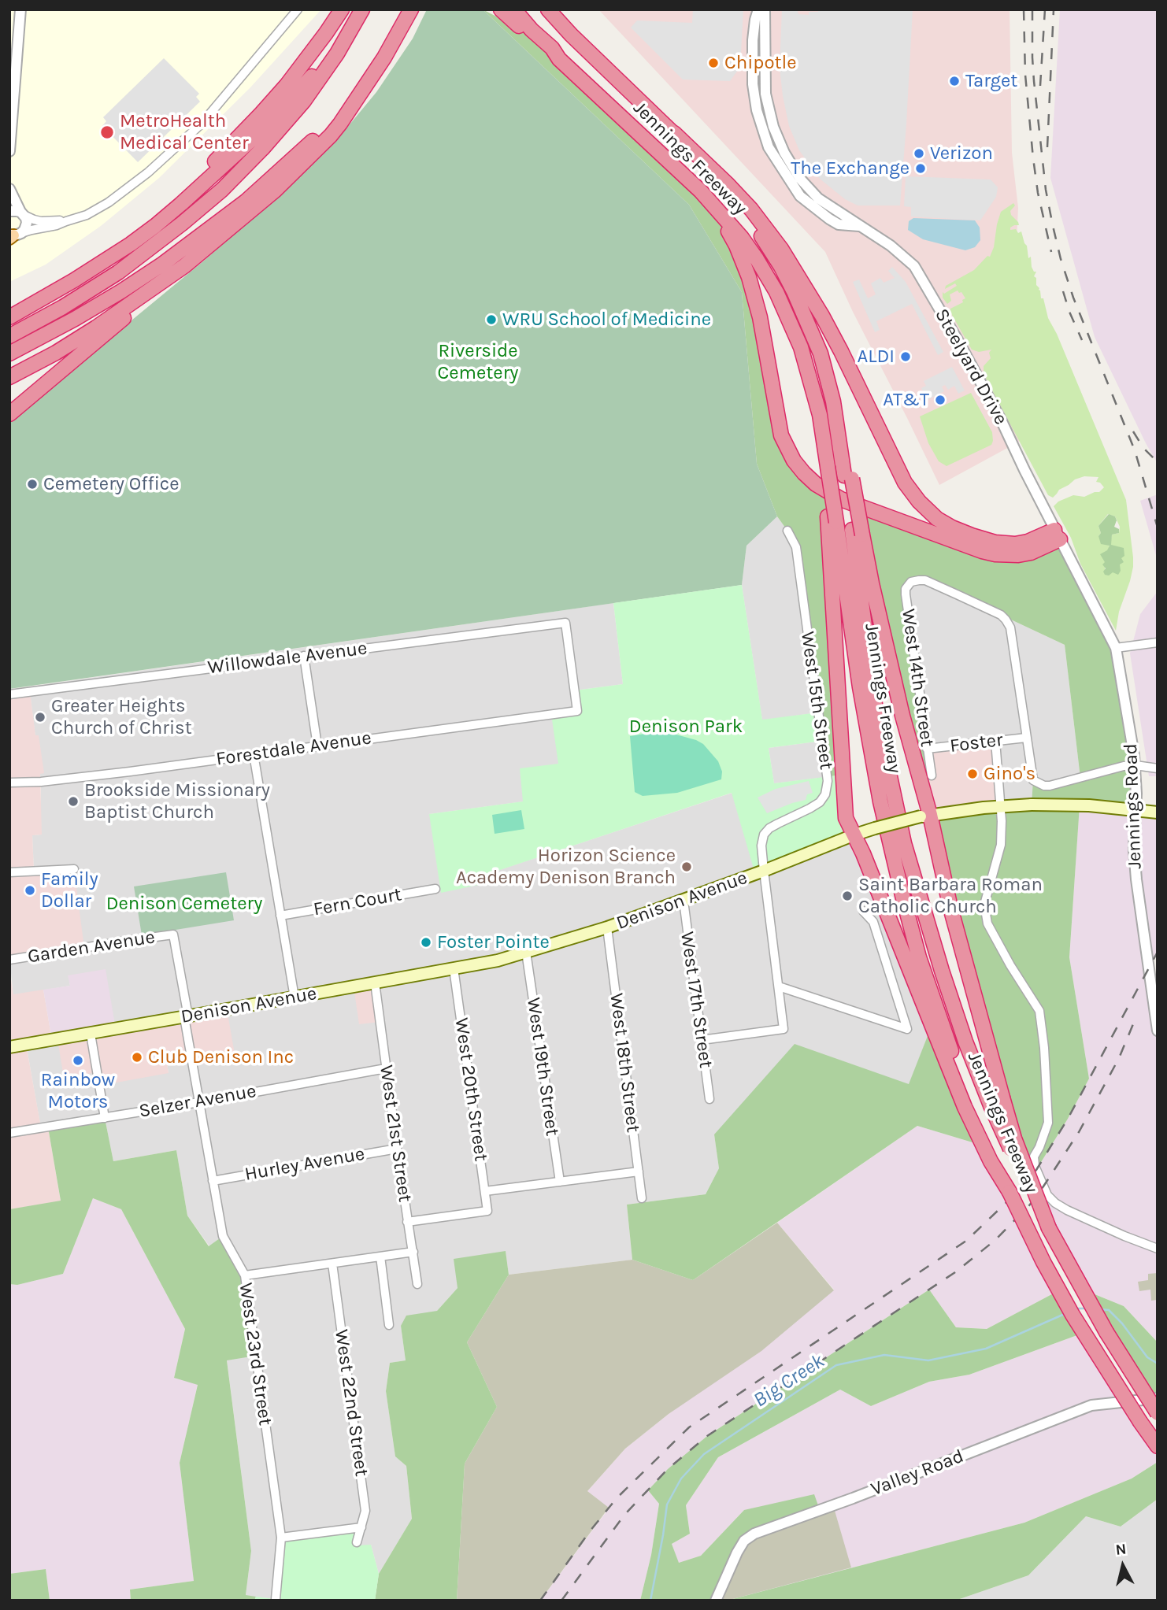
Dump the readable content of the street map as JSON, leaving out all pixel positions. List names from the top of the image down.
{
  "streets": {
    "highway": ["Jennings Freeway"],
    "main road": ["Denison Avenue"],
    "street": [
      "Steelyard Drive",
      "Willowdale Avenue",
      "West 14th Street",
      "West 15th Street",
      "Foster",
      "Forestdale Avenue",
      "Jennings Road",
      "Fern Court",
      "Garden Avenue",
      "West 17th Street",
      "West 18th Street",
      "West 19th Street",
      "West 20th Street",
      "Selzer Avenue",
      "West 21st Street",
      "Hurley Avenue",
      "West 23rd Street",
      "West 22nd Street",
      "Valley Road"
    ]
  },
  "crossings": [
    ["Steelyard Drive", "Jennings Road"],
    ["Willowdale Avenue", "Forestdale Avenue"],
    ["West 14th Street", "Foster"],
    ["West 15th Street", "Denison Avenue"],
    ["Denison Avenue", "West 17th Street"],
    ["Denison Avenue", "West 18th Street"],
    ["Denison Avenue", "West 19th Street"],
    ["Denison Avenue", "West 20th Street"],
    ["Denison Avenue", "West 21st Street"],
    ["Denison Avenue", "West 23rd Street"],
    ["Garden Avenue", "West 23rd Street"],
    ["West 20th Street", "West 21st Street"],
    ["Selzer Avenue", "West 21st Street"],
    ["Selzer Avenue", "West 23rd Street"],
    ["West 21st Street", "Hurley Avenue"],
    ["Hurley Avenue", "West 23rd Street"]
  ],
  "water": ["Big Creek"],
  "parks": ["Riverside Cemetery", "Denison Park", "Denison Cemetery"],
  "places": [
    "Chipotle",
    "Target",
    "MetroHealth Medical Center",
    "Verizon",
    "The Exchange",
    "WRU School of Medicine",
    "ALDI",
    "AT&T",
    "Cemetery Office",
    "Greater Heights Church of Christ",
    "Gino's",
    "Brookside Missionary Baptist Church",
    "Horizon Science Academy Denison Branch",
    "Family Dollar",
    "Saint Barbara Roman Catholic Church",
    "Foster Pointe",
    "Club Denison Inc",
    "Rainbow Motors"
  ],
  "north": "top"
}
